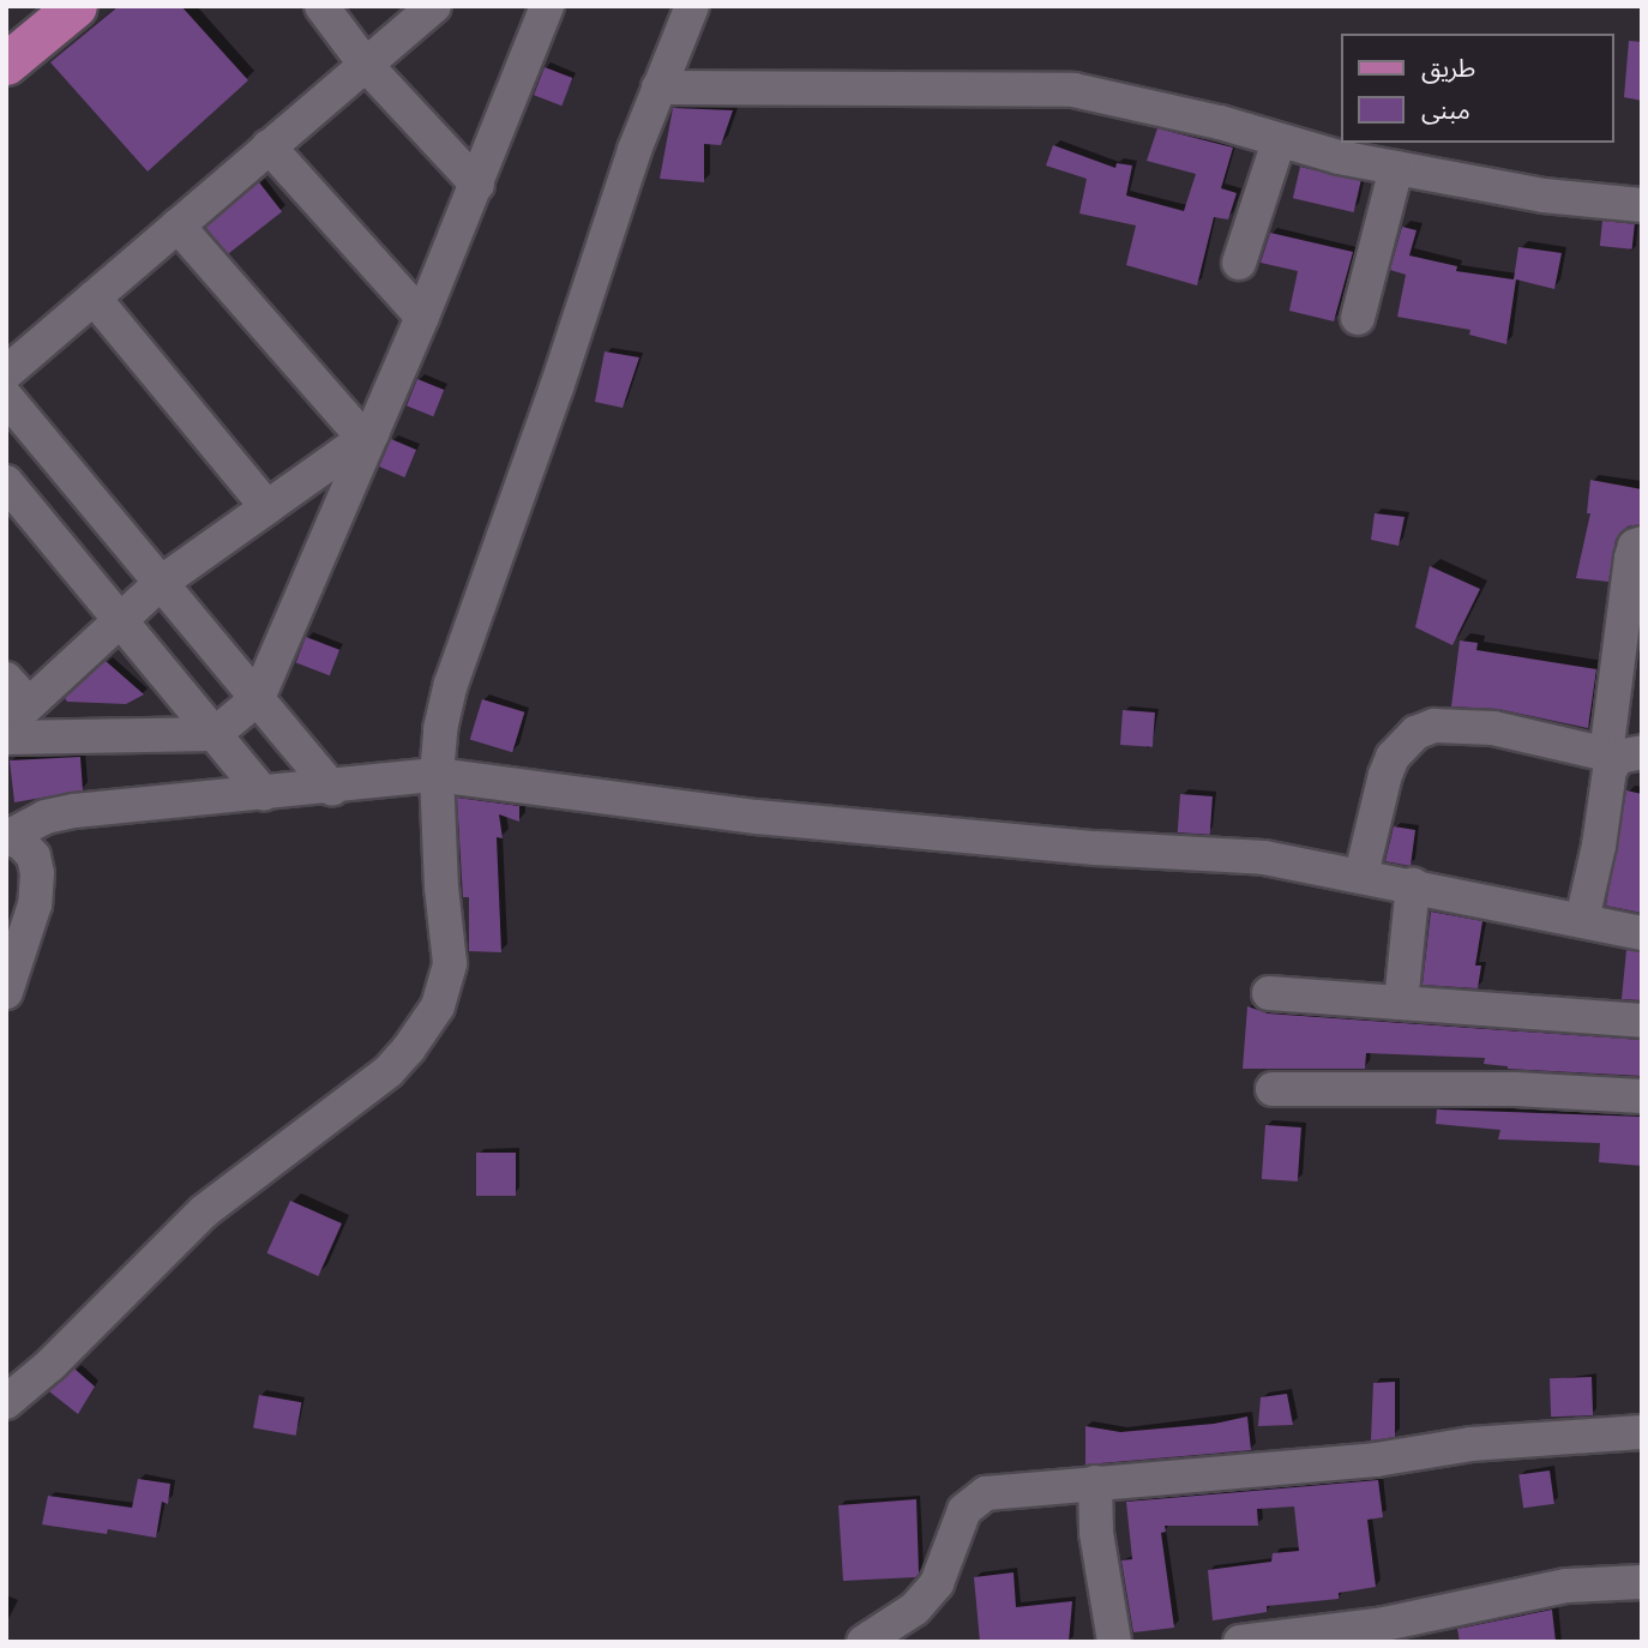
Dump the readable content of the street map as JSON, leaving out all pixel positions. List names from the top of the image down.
{
  "legend": ["طريق", "مبنى"]
}
